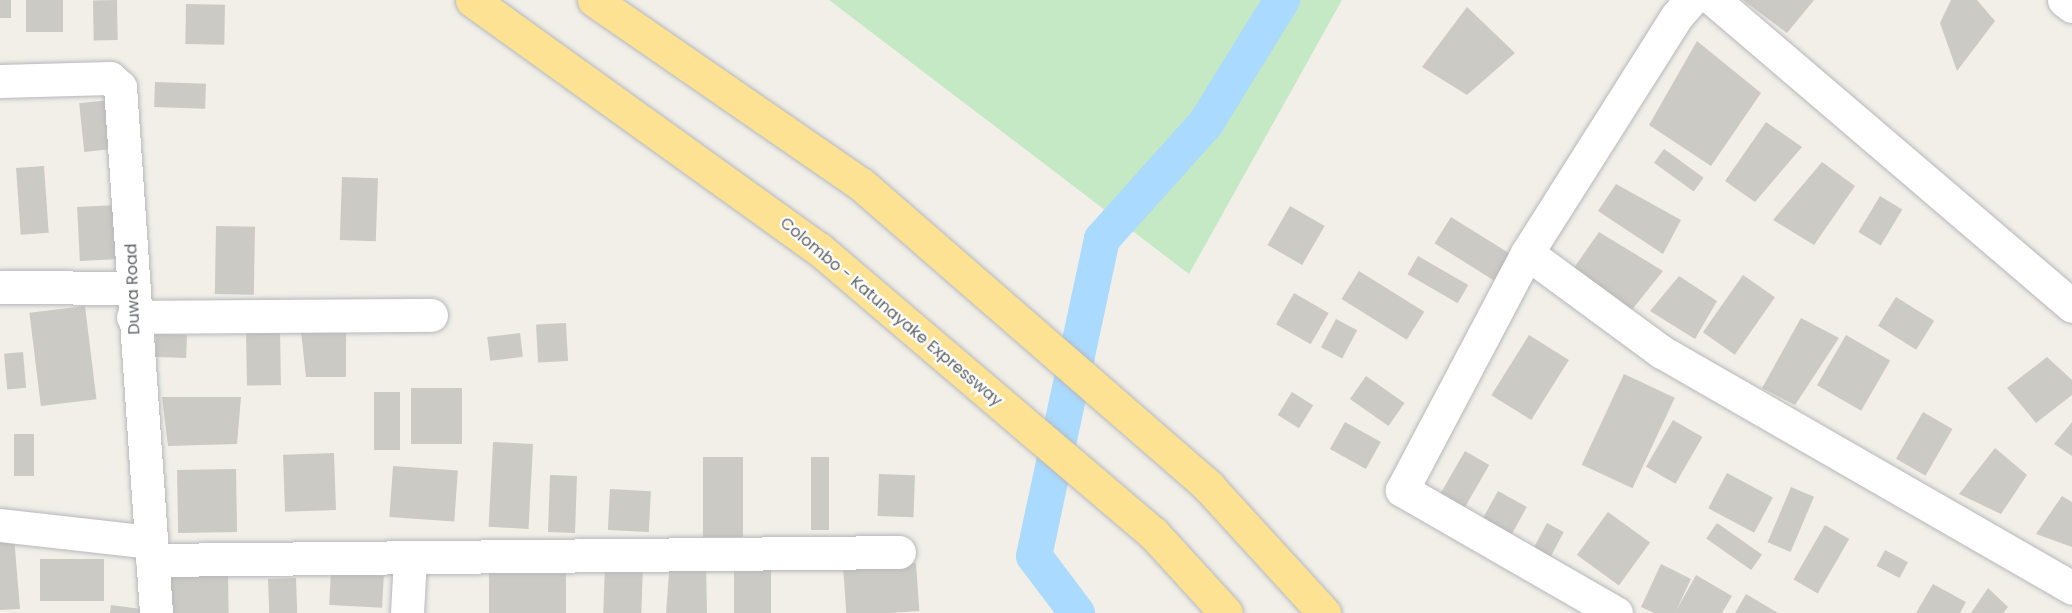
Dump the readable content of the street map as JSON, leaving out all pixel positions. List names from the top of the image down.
{
  "streets": {
    "highway": ["Colombo - Katunayake Expressway"],
    "street": ["Duwa Road"]
  }
}
